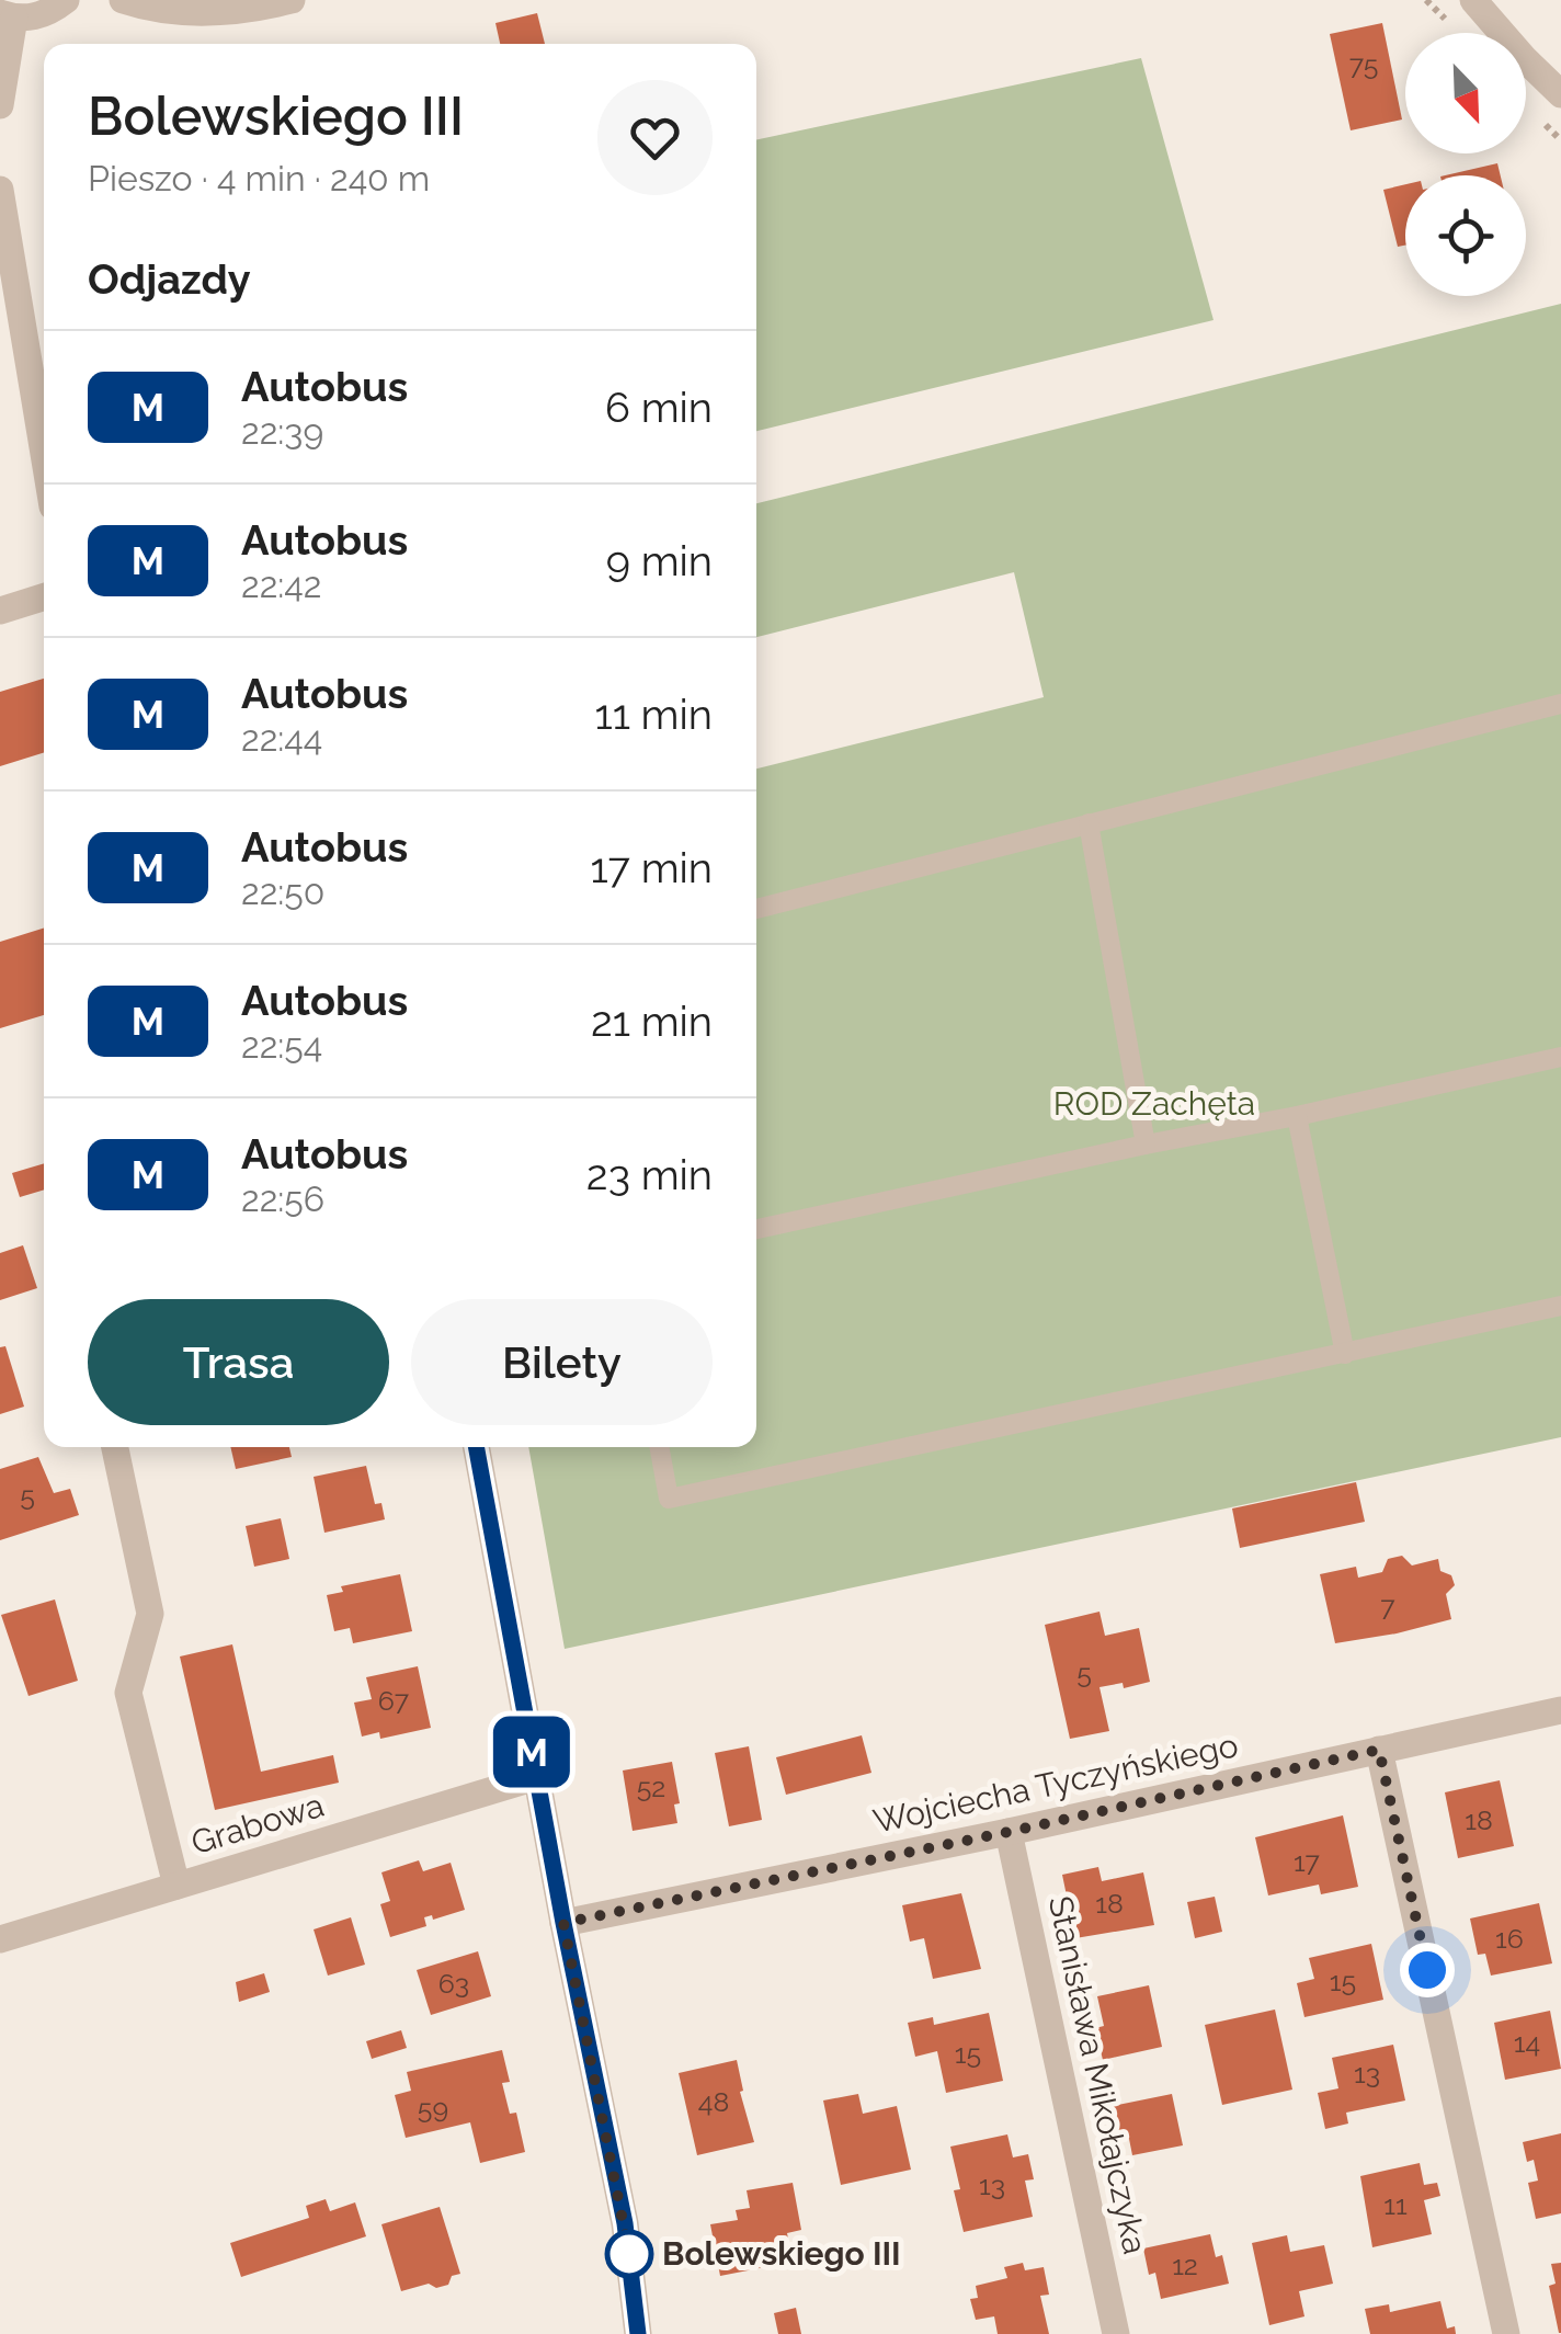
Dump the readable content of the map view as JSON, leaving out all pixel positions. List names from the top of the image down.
{
  "streets": {
    "street": ["Wojciecha Tyczyńskiego", "Grabowa", "Stanisława Mikołajczyka"]
  },
  "crossings": [
    ["Wojciecha Tyczyńskiego", "Stanisława Mikołajczyka"]
  ],
  "parks": ["ROD Zachęta"],
  "places": ["Bolewskiego III"],
  "lines": ["bus line M"],
  "house_numbers": [
    "75",
    "5",
    "7",
    "5",
    "67",
    "52",
    "18",
    "17",
    "18",
    "16",
    "15",
    "63",
    "14",
    "15",
    "13",
    "48",
    "59",
    "13",
    "11",
    "12"
  ],
  "north": "bottom right",
  "page": {
    "on_map": "M",
    "heading": [
      ["Bolewskiego III", "Pieszo · 4 min · 240 m"],
      "Odjazdy"
    ],
    "list": [
      {
        "mark": "M",
        "name": "Autobus",
        "note": "22:39",
        "value": "6 min"
      },
      {
        "mark": "M",
        "name": "Autobus",
        "note": "22:42",
        "value": "9 min"
      },
      {
        "mark": "M",
        "name": "Autobus",
        "note": "22:44",
        "value": "11 min"
      },
      {
        "mark": "M",
        "name": "Autobus",
        "note": "22:50",
        "value": "17 min"
      },
      {
        "mark": "M",
        "name": "Autobus",
        "note": "22:54",
        "value": "21 min"
      },
      {
        "mark": "M",
        "name": "Autobus",
        "note": "22:56",
        "value": "23 min"
      }
    ],
    "buttons": ["Trasa", "Bilety"]
  }
}
